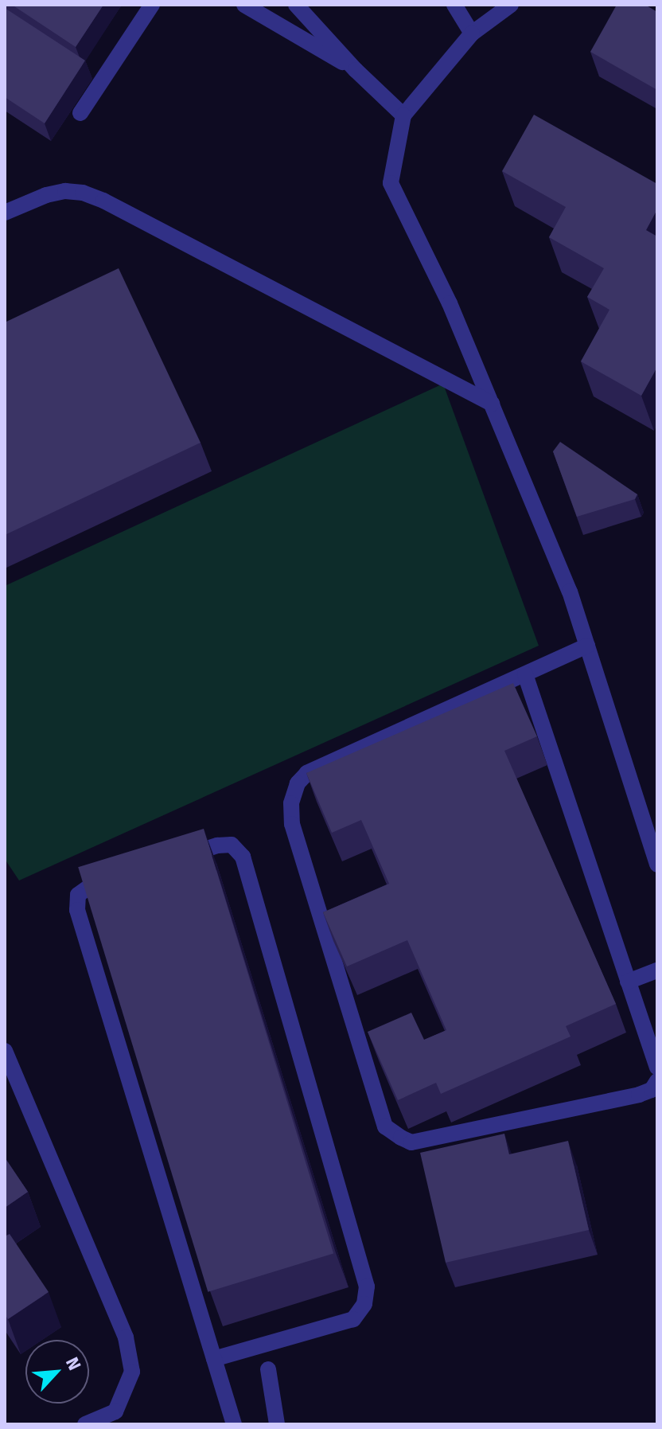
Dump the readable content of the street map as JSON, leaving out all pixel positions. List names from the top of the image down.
{
  "north": "top right"
}
